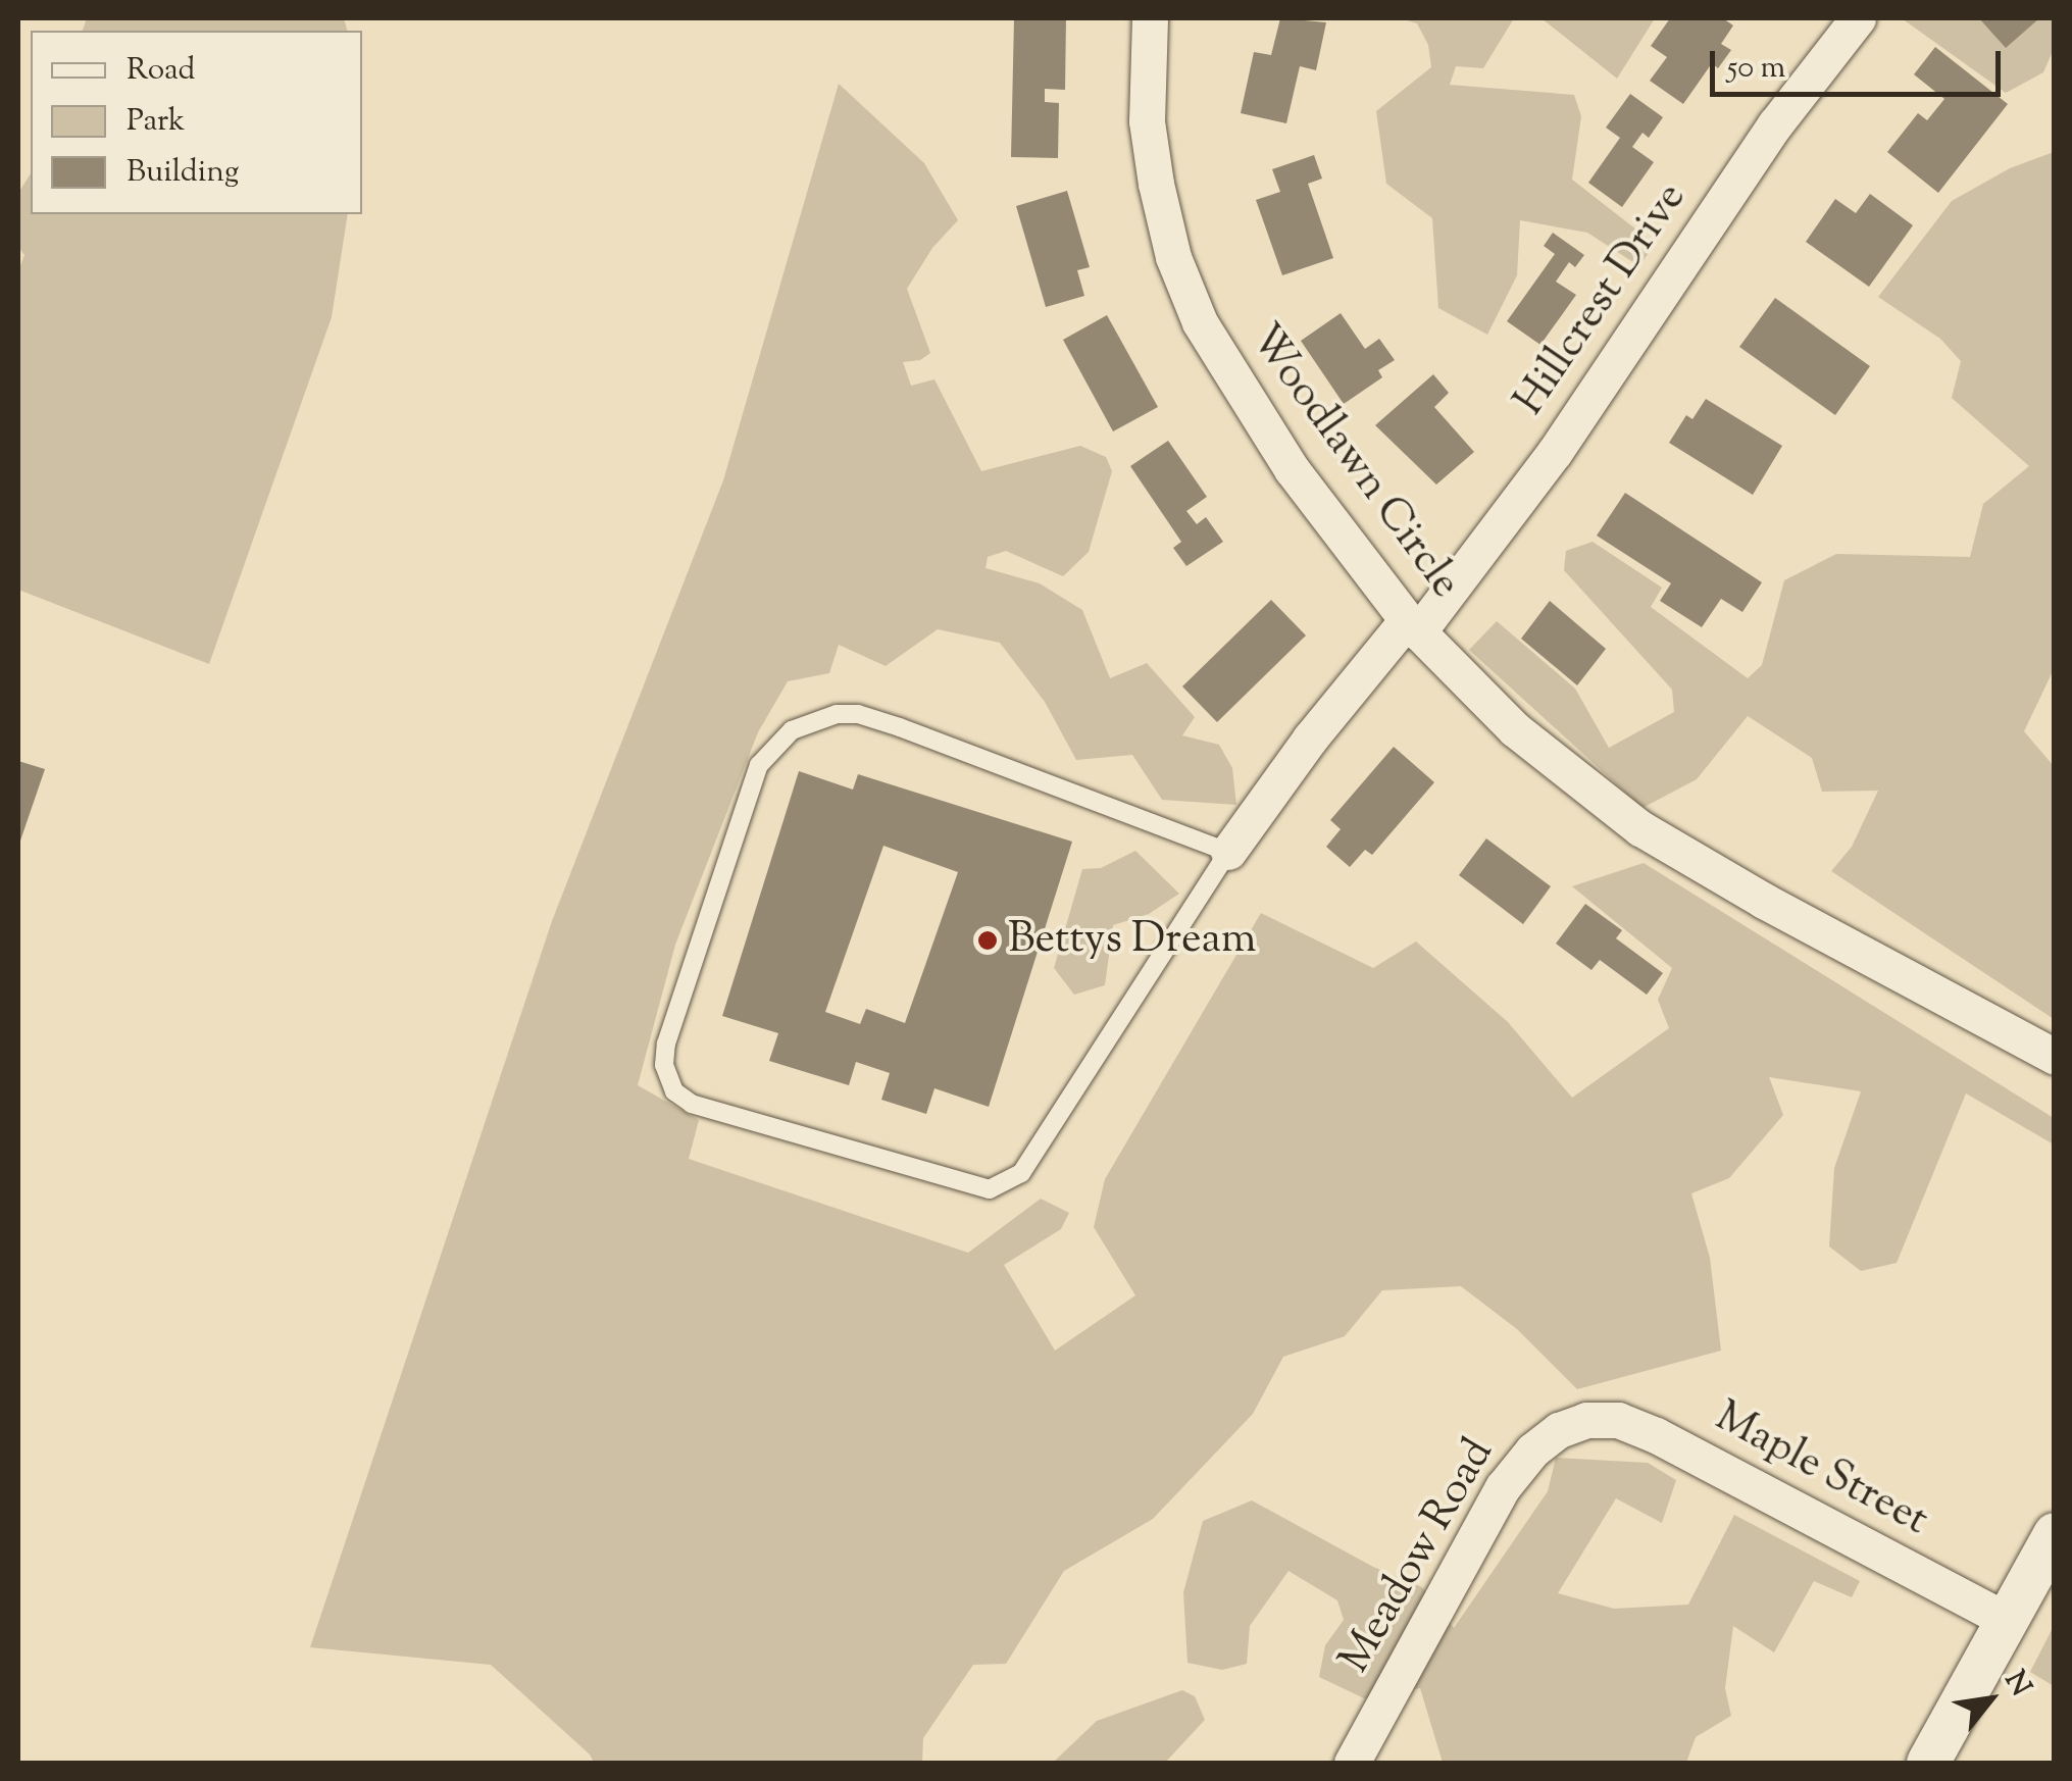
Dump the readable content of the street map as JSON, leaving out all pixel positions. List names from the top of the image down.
{
  "streets": {
    "street": [
      "Hillcrest Drive",
      "Woodlawn Circle",
      "Maple Street",
      "Meadow Road"
    ]
  },
  "crossings": [
    ["Hillcrest Drive", "Woodlawn Circle"],
    ["Maple Street", "Meadow Road"]
  ],
  "places": ["Bettys Dream"],
  "legend": ["Road", "Park", "Building"],
  "scale_bar": "50 m",
  "north": "top right"
}
